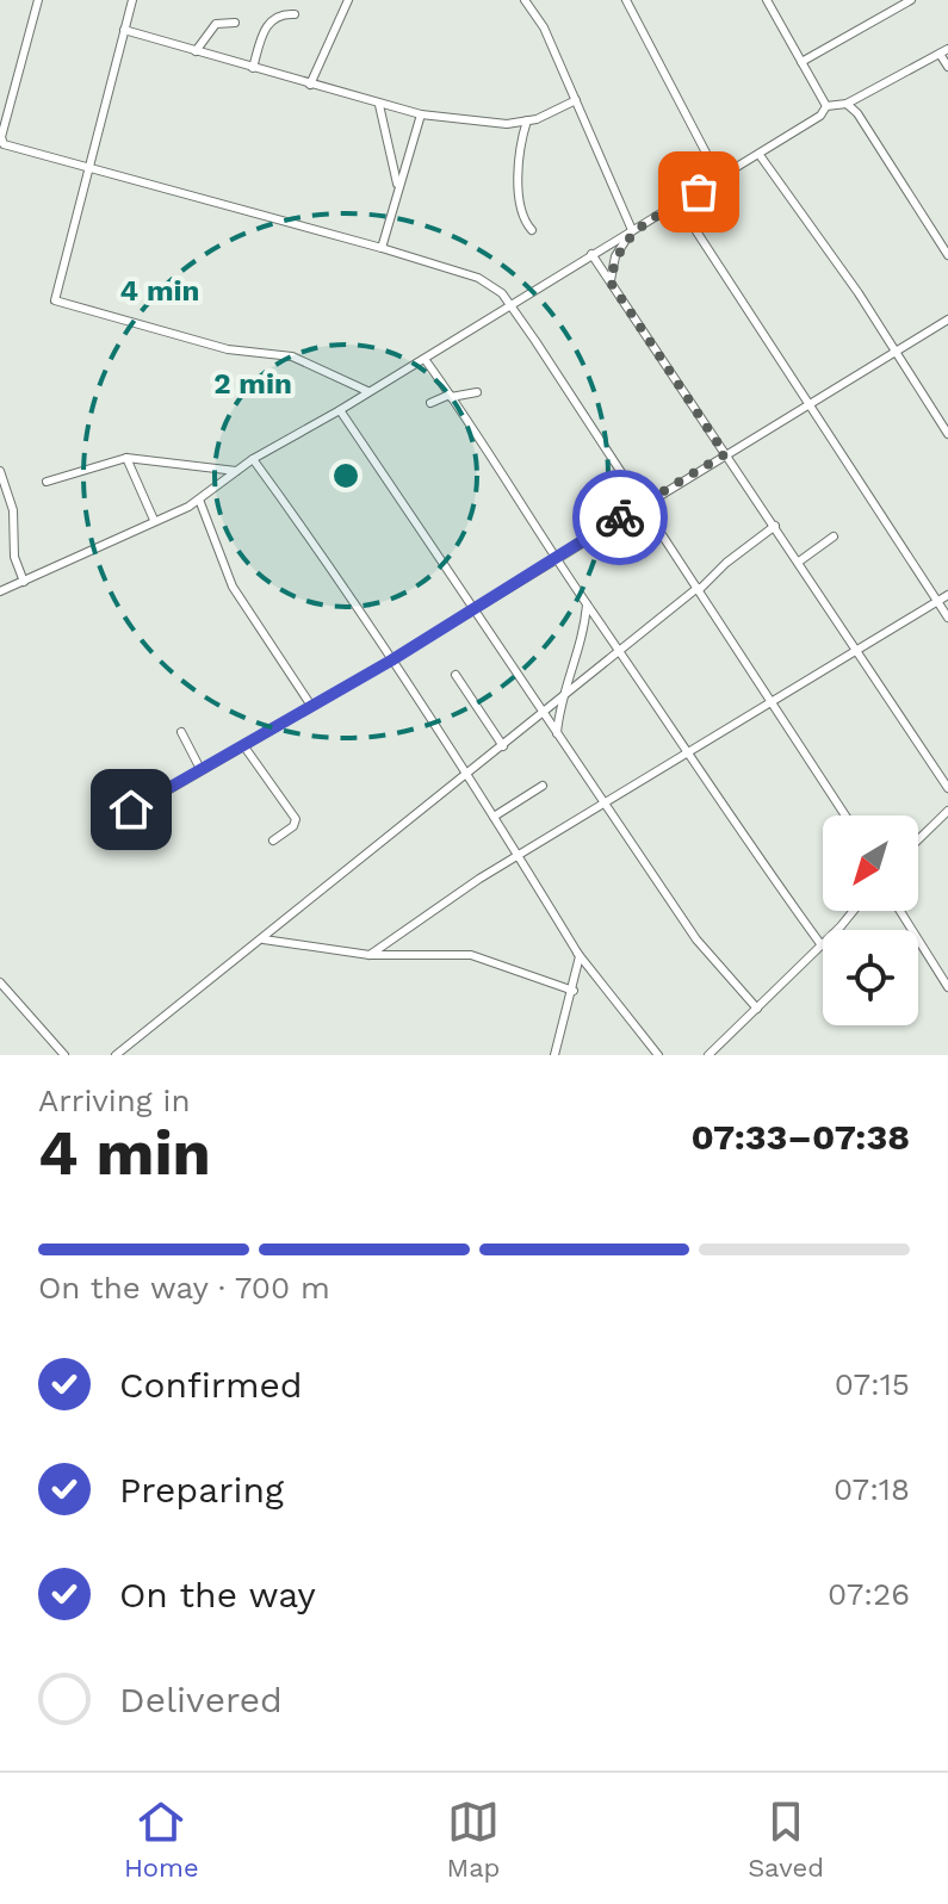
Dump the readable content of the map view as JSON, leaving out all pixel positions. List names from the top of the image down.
{
  "north": "bottom left",
  "page": {
    "heading": ["4 min", "Arriving in", "07:33–07:38"],
    "bar": "On the way · 700 m",
    "list": [
      ["Confirmed", "07:15"],
      ["Preparing", "07:18"],
      ["On the way", "07:26"],
      "Delivered"
    ],
    "tabs": ["Home", "Map", "Saved"]
  },
  "rings": ["4 min", "2 min"]
}
